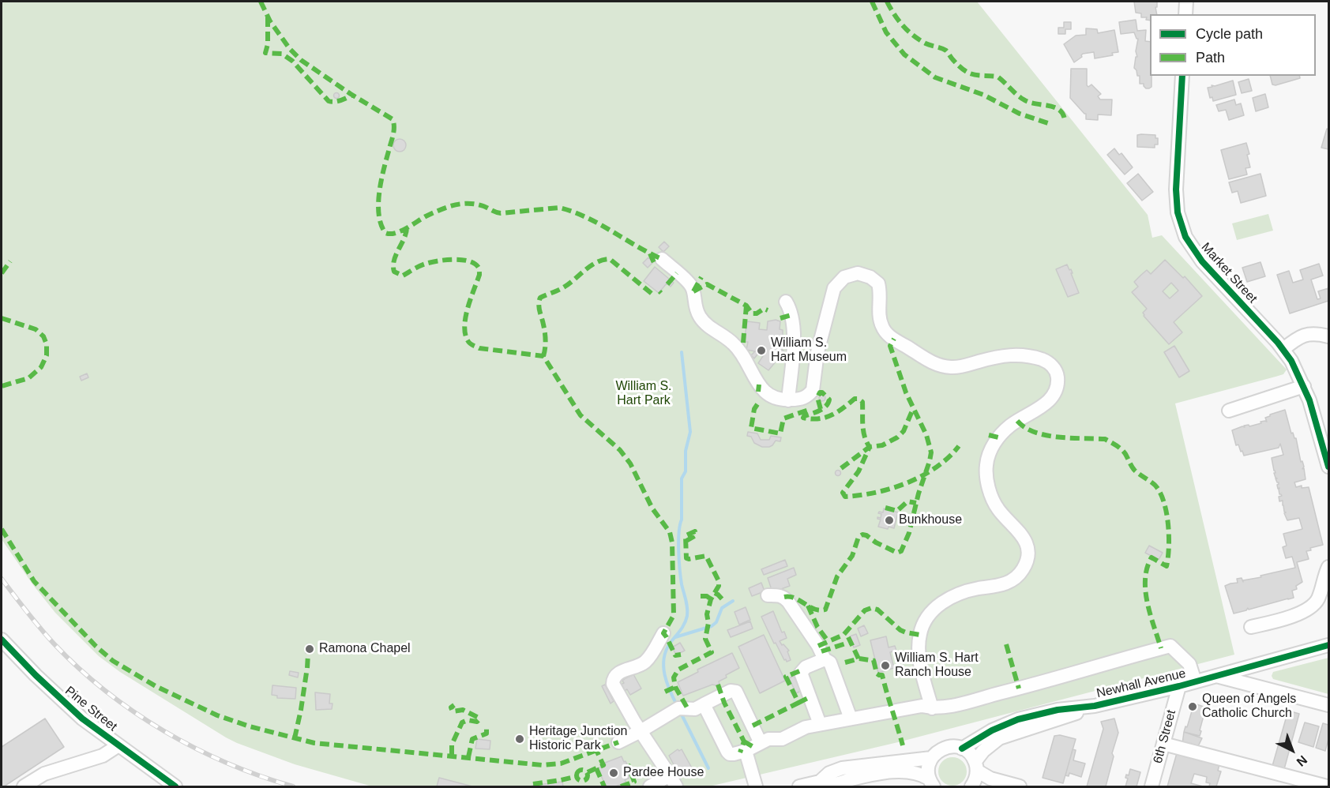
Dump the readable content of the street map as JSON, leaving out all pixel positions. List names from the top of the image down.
{
  "streets": {
    "street": [
      "Market Street",
      "Newhall Avenue",
      "Pine Street",
      "6th Street"
    ]
  },
  "crossings": [
    ["Newhall Avenue", "6th Street"]
  ],
  "parks": ["William S. Hart Park"],
  "places": [
    "William S. Hart Museum",
    "Bunkhouse",
    "Ramona Chapel",
    "William S. Hart Ranch House",
    "Queen of Angels Catholic Church",
    "Heritage Junction Historic Park",
    "Pardee House"
  ],
  "legend": ["Cycle path", "Path"],
  "north": "bottom right"
}
